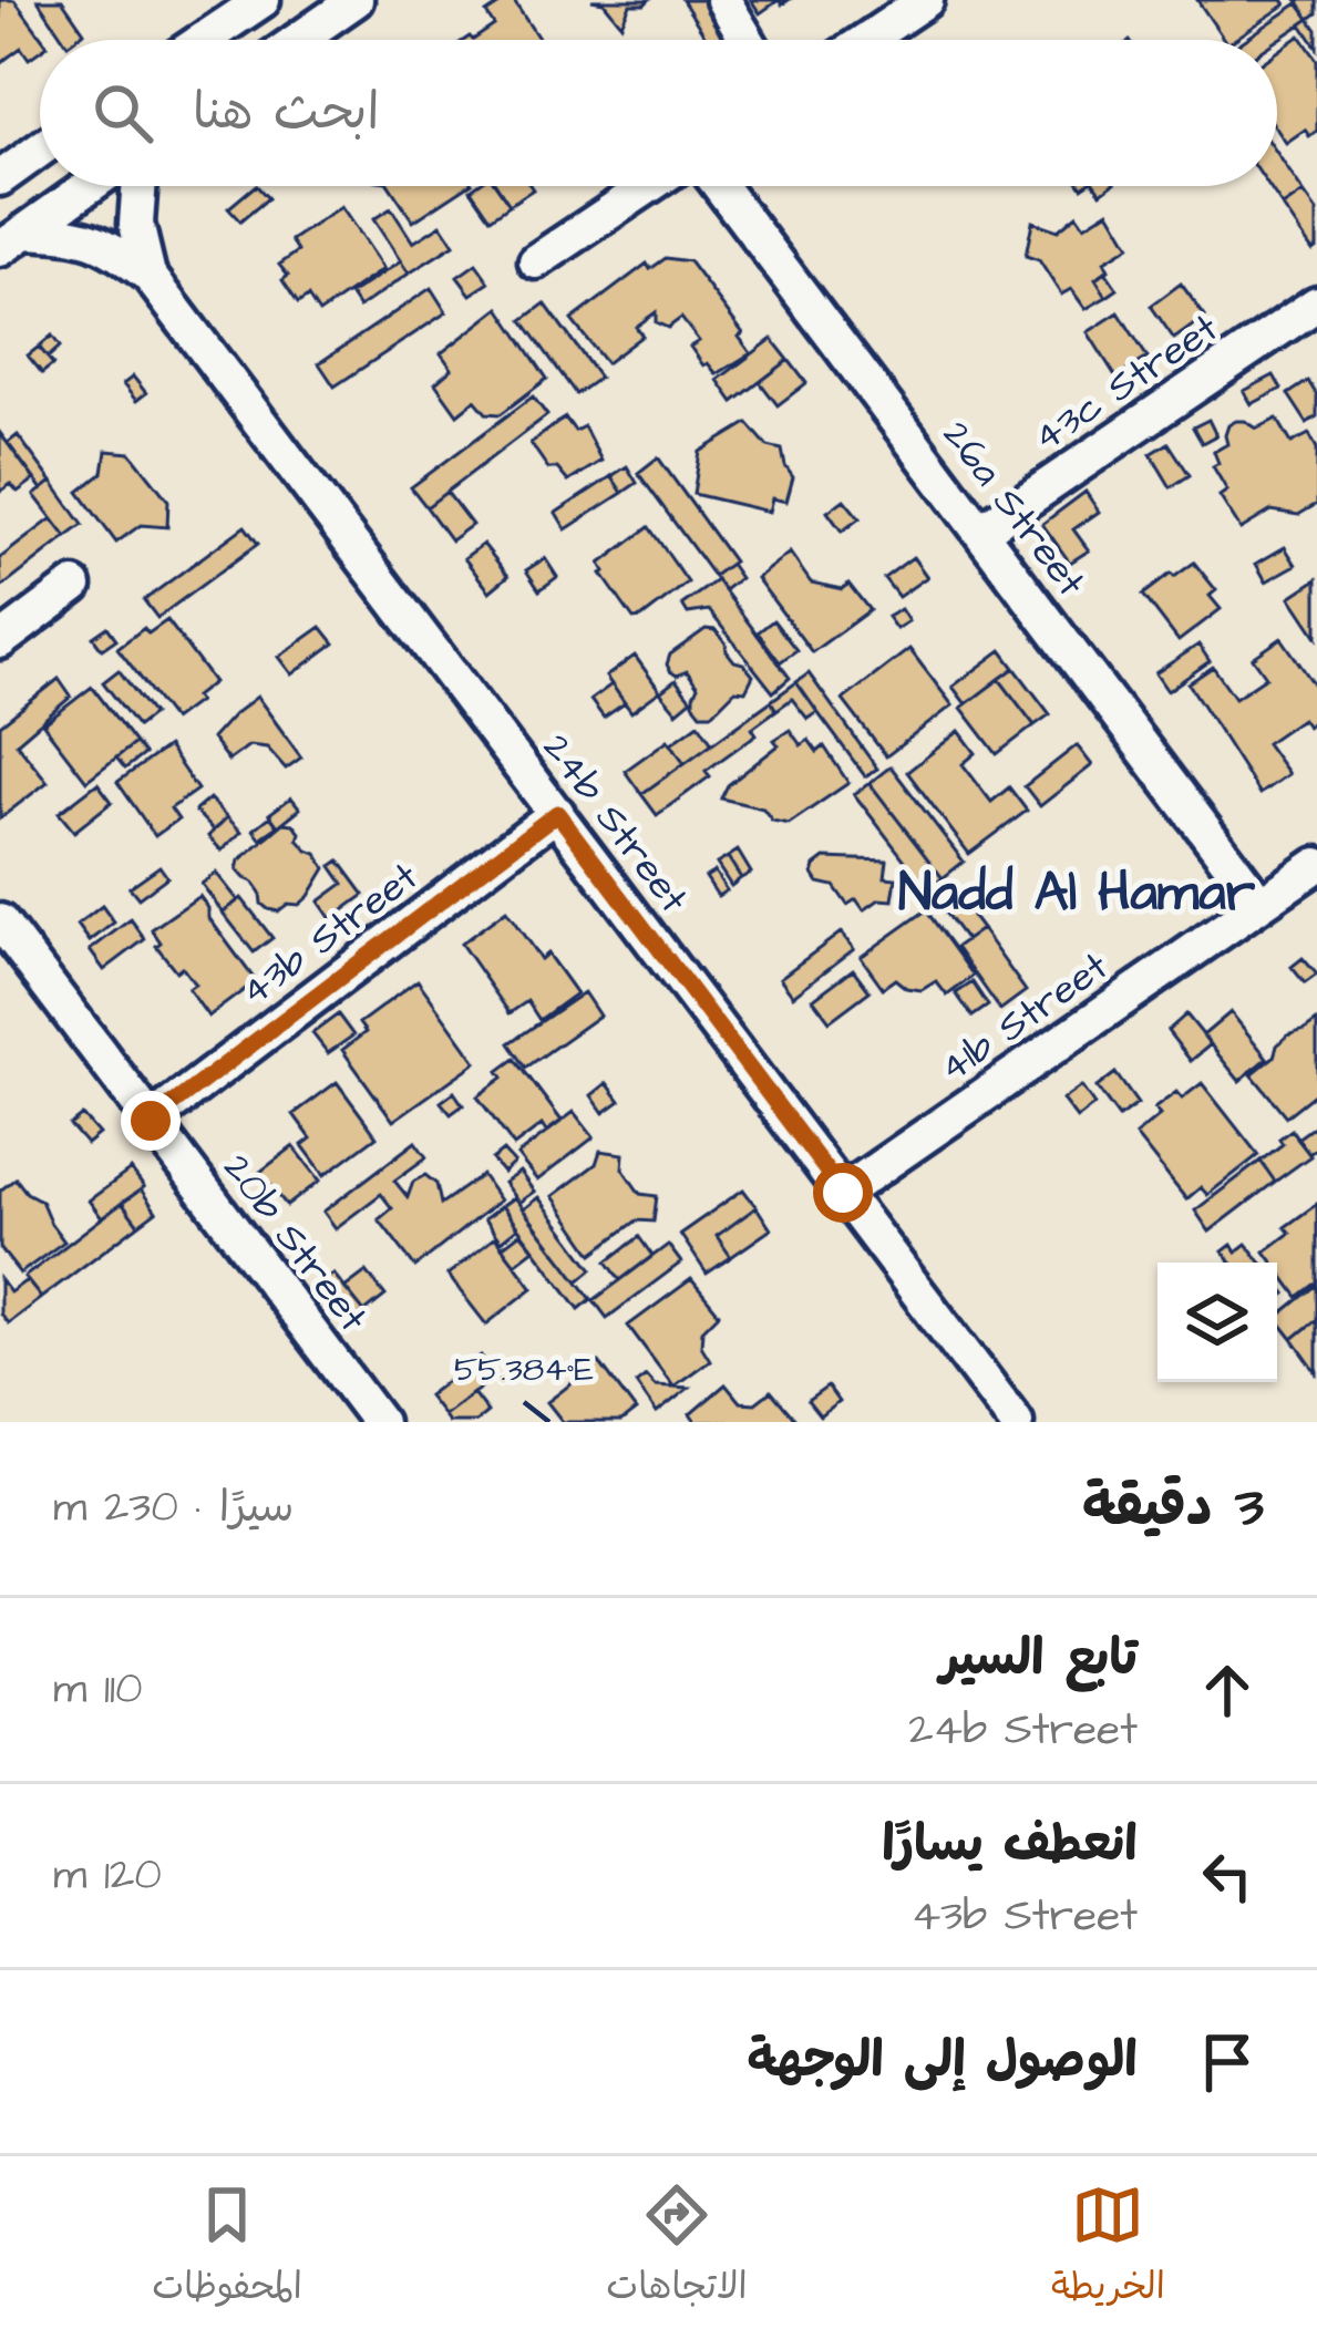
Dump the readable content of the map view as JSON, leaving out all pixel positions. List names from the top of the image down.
{
  "streets": {
    "street": [
      "43c Street",
      "26a Street",
      "24b Street",
      "43b Street",
      "41b Street",
      "20b Street"
    ]
  },
  "crossings": [
    ["43c Street", "26a Street"],
    ["26a Street", "41b Street"],
    ["24b Street", "43b Street"],
    ["24b Street", "41b Street"],
    ["43b Street", "20b Street"]
  ],
  "districts": ["Nadd Al Hamar"],
  "page": {
    "search": "ابحث هنا",
    "heading": ["3 دقيقة", "سيرًا · 230 m"],
    "list": [
      ["تابع السير", "24b Street", "110 m"],
      ["انعطف يسارًا", "43b Street", "120 m"],
      "الوصول إلى الوجهة"
    ],
    "nav": ["الخريطة", "الاتجاهات", "المحفوظات"]
  },
  "coordinates": ["55.384°E"]
}
